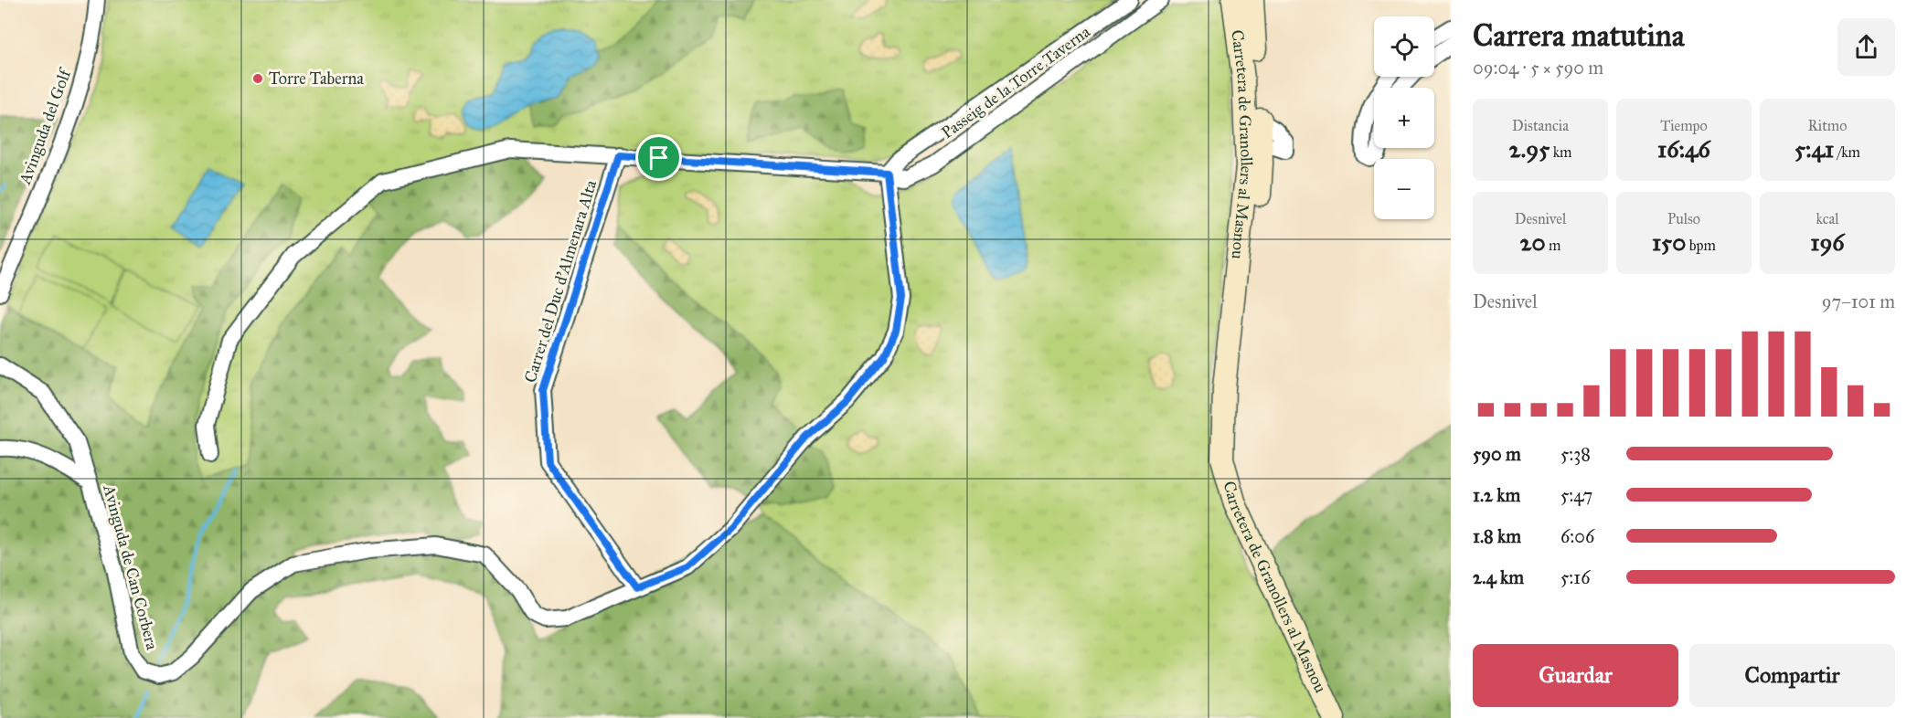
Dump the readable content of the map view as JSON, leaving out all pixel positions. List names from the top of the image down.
{
  "streets": {
    "main road": ["Carretera de Granollers al Masnou"],
    "street": [
      "Passeig de la Torre Taverna",
      "Avinguda del Golf",
      "Carrer del Duc d'Almenara Alta",
      "Avinguda de Can Corbera"
    ]
  },
  "crossings": [
    ["Passeig de la Torre Taverna", "Carrer del Duc d'Almenara Alta"],
    ["Passeig de la Torre Taverna", "Avinguda de Can Corbera"],
    ["Carrer del Duc d'Almenara Alta", "Avinguda de Can Corbera"]
  ],
  "places": ["Torre Taberna"],
  "page": {
    "heading": ["Carrera matutina", "09:04 · 5 × 590 m"],
    "map_buttons": ["+", "−"],
    "stats": [
      ["Distancia", "2.95 km"],
      ["Tiempo", "16:46"],
      ["Ritmo", "5:41 /km"],
      ["Desnivel", "20 m"],
      ["Pulso", "150 bpm"],
      ["kcal", "196"]
    ],
    "chart": ["Desnivel", "97–101 m"],
    "list": [
      {
        "name": "590 m",
        "note": "5:38"
      },
      {
        "name": "1.2 km",
        "note": "5:47"
      },
      {
        "name": "1.8 km",
        "note": "6:06"
      },
      {
        "name": "2.4 km",
        "note": "5:16"
      }
    ],
    "buttons": ["Guardar", "Compartir"]
  }
}
